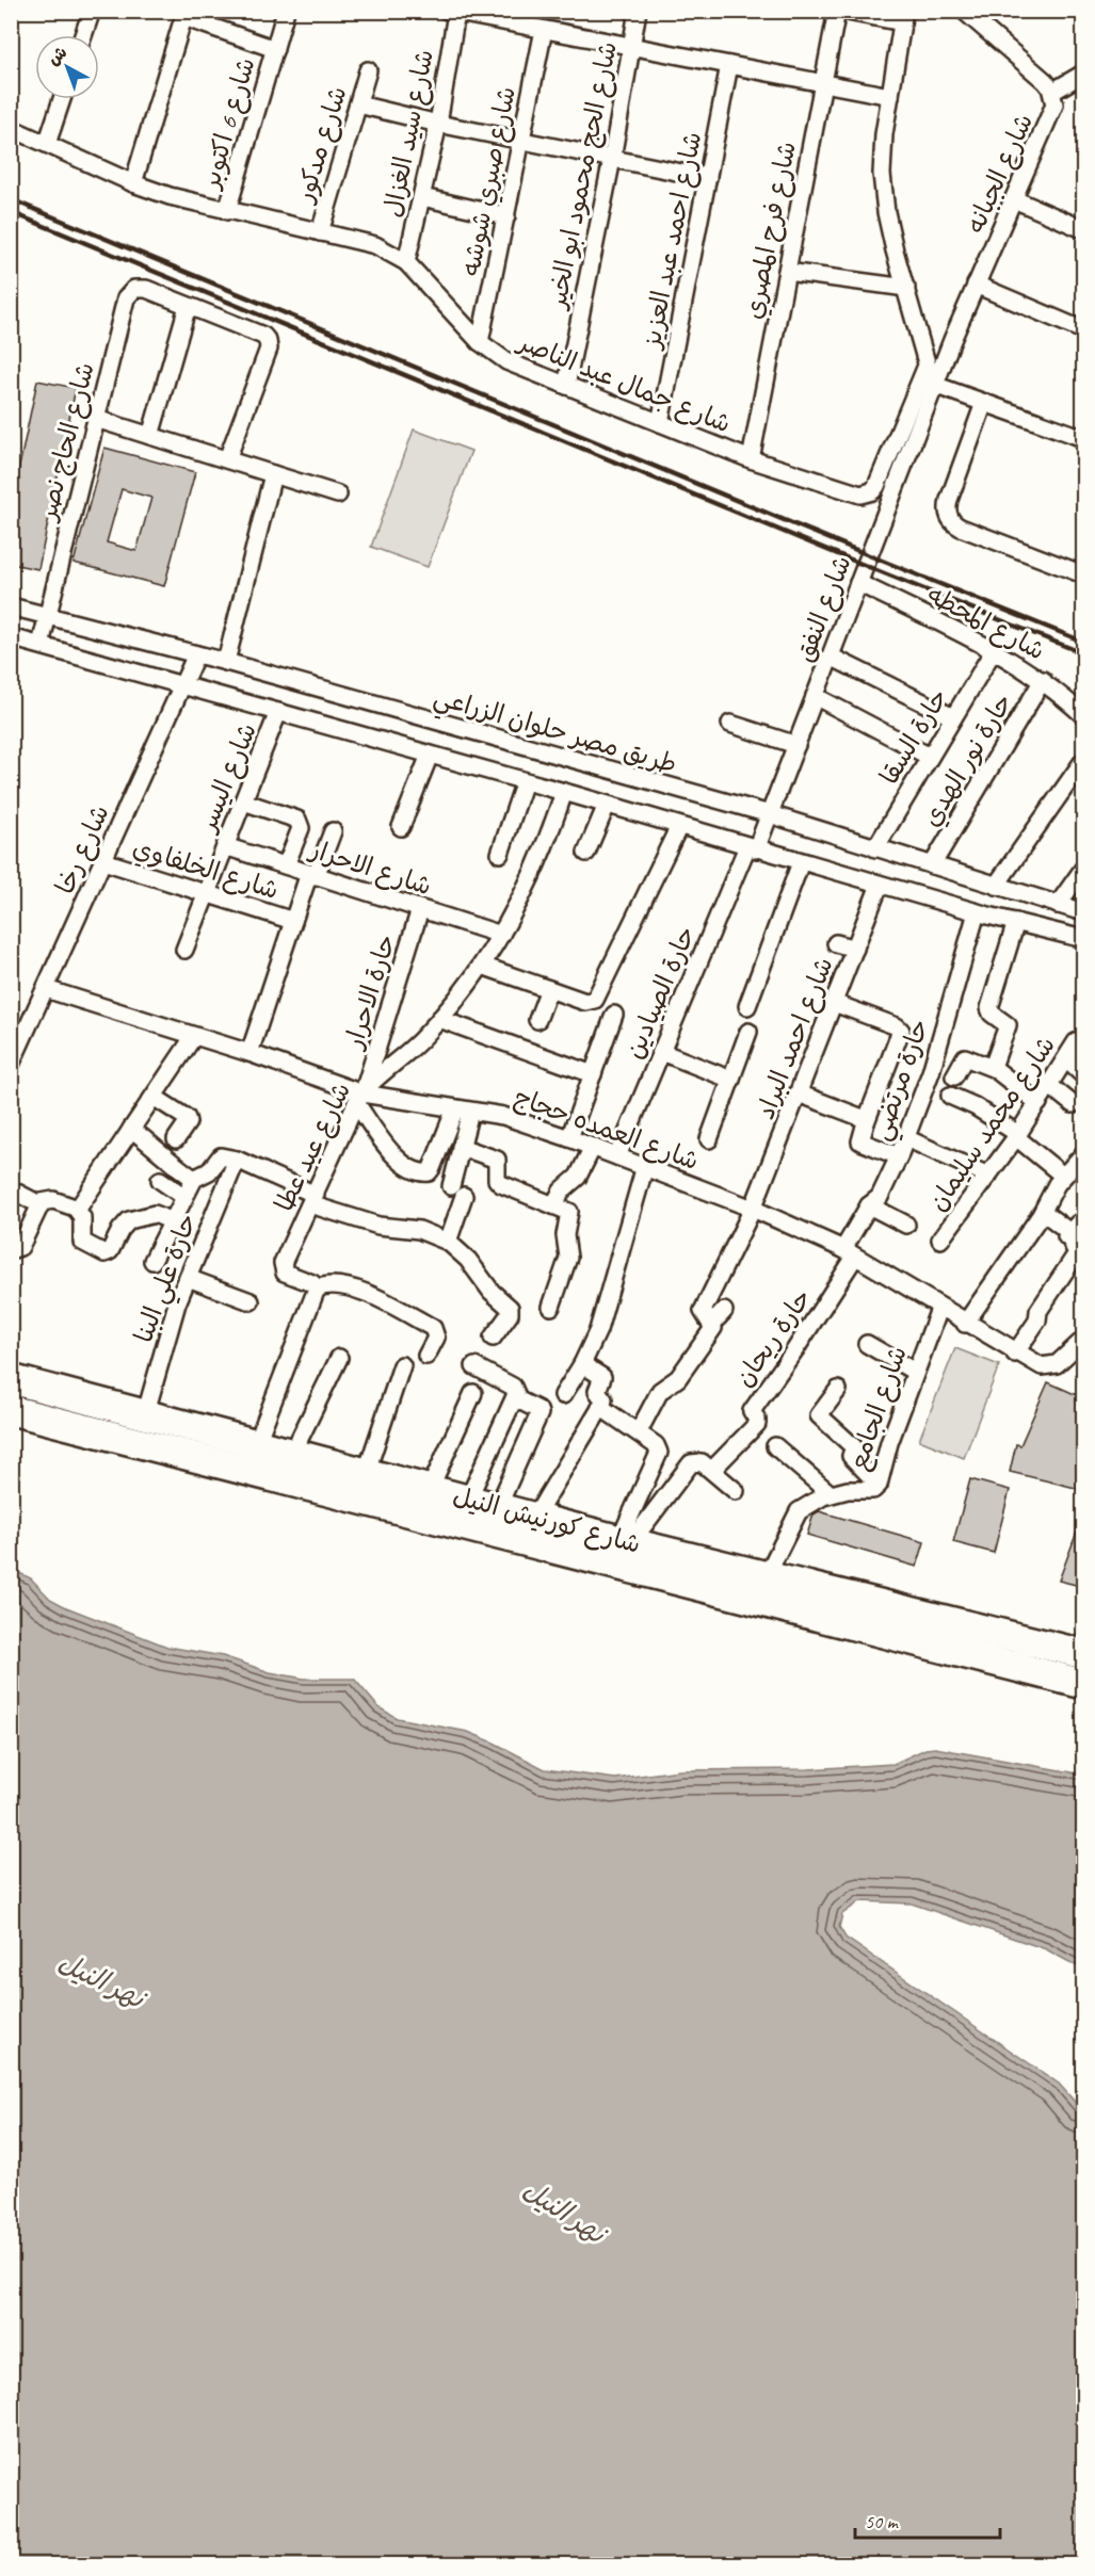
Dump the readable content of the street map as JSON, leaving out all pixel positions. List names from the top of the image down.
{
  "streets": {
    "highway": ["شارع كورنيش النيل"],
    "street": [
      "شارع 6 اكتوبر",
      "شارع سيد الغزال",
      "شارع مدكور",
      "شارع الجبانه",
      "شارع الحج محمود ابو الخير",
      "شارع صبري شوشه",
      "شارع فرح المصري",
      "شارع احمد عبد العزيز",
      "شارع جمال عبد الناصر",
      "شارع الحاج نصر",
      "شارع النفق",
      "شارع المحطه",
      "طريق مصر حلوان الزراعي",
      "حارة السقا",
      "حارة نور الهدي",
      "شارع اليسر",
      "شارع رخا",
      "شارع الاحرار",
      "شارع الخلفاوي",
      "حارة الاحرار",
      "حارة الصيادين",
      "شارع احمد البراد",
      "حارة مرتضي",
      "شارع محمد سليمان",
      "شارع العمده حجاج",
      "شارع عيد عطا",
      "حارة علي البنا",
      "حارة ريحان",
      "شارع الجامع"
    ]
  },
  "crossings": [
    ["شارع 6 اكتوبر", "شارع جمال عبد الناصر"],
    ["شارع سيد الغزال", "شارع جمال عبد الناصر"],
    ["شارع مدكور", "شارع جمال عبد الناصر"],
    ["شارع الجبانه", "شارع النفق"],
    ["شارع الحج محمود ابو الخير", "شارع جمال عبد الناصر"],
    ["شارع صبري شوشه", "شارع جمال عبد الناصر"],
    ["شارع فرح المصري", "شارع جمال عبد الناصر"],
    ["شارع احمد عبد العزيز", "شارع جمال عبد الناصر"],
    ["شارع الحاج نصر", "طريق مصر حلوان الزراعي"],
    ["شارع النفق", "شارع المحطه"],
    ["شارع النفق", "طريق مصر حلوان الزراعي"],
    ["شارع النفق", "حارة الصيادين"],
    ["شارع المحطه", "حارة السقا"],
    ["شارع المحطه", "حارة نور الهدي"],
    ["طريق مصر حلوان الزراعي", "حارة السقا"],
    ["طريق مصر حلوان الزراعي", "حارة نور الهدي"],
    ["طريق مصر حلوان الزراعي", "شارع رخا"],
    ["شارع اليسر", "شارع الاحرار"],
    ["شارع اليسر", "شارع الخلفاوي"],
    ["شارع رخا", "شارع الخلفاوي"],
    ["شارع رخا", "شارع العمده حجاج"],
    ["شارع الاحرار", "حارة الاحرار"],
    ["شارع الاحرار", "شارع عيد عطا"],
    ["حارة الاحرار", "شارع العمده حجاج"],
    ["حارة الاحرار", "شارع عيد عطا"],
    ["حارة الصيادين", "شارع العمده حجاج"],
    ["شارع احمد البراد", "شارع العمده حجاج"],
    ["حارة مرتضي", "شارع العمده حجاج"],
    ["حارة مرتضي", "حارة ريحان"],
    ["شارع العمده حجاج", "شارع عيد عطا"],
    ["شارع العمده حجاج", "حارة ريحان"],
    ["شارع العمده حجاج", "شارع الجامع"],
    ["حارة علي البنا", "شارع كورنيش النيل"],
    ["شارع الجامع", "شارع كورنيش النيل"]
  ],
  "water": ["نهر النيل"],
  "scale_bar": "50 m",
  "north": "top left"
}
